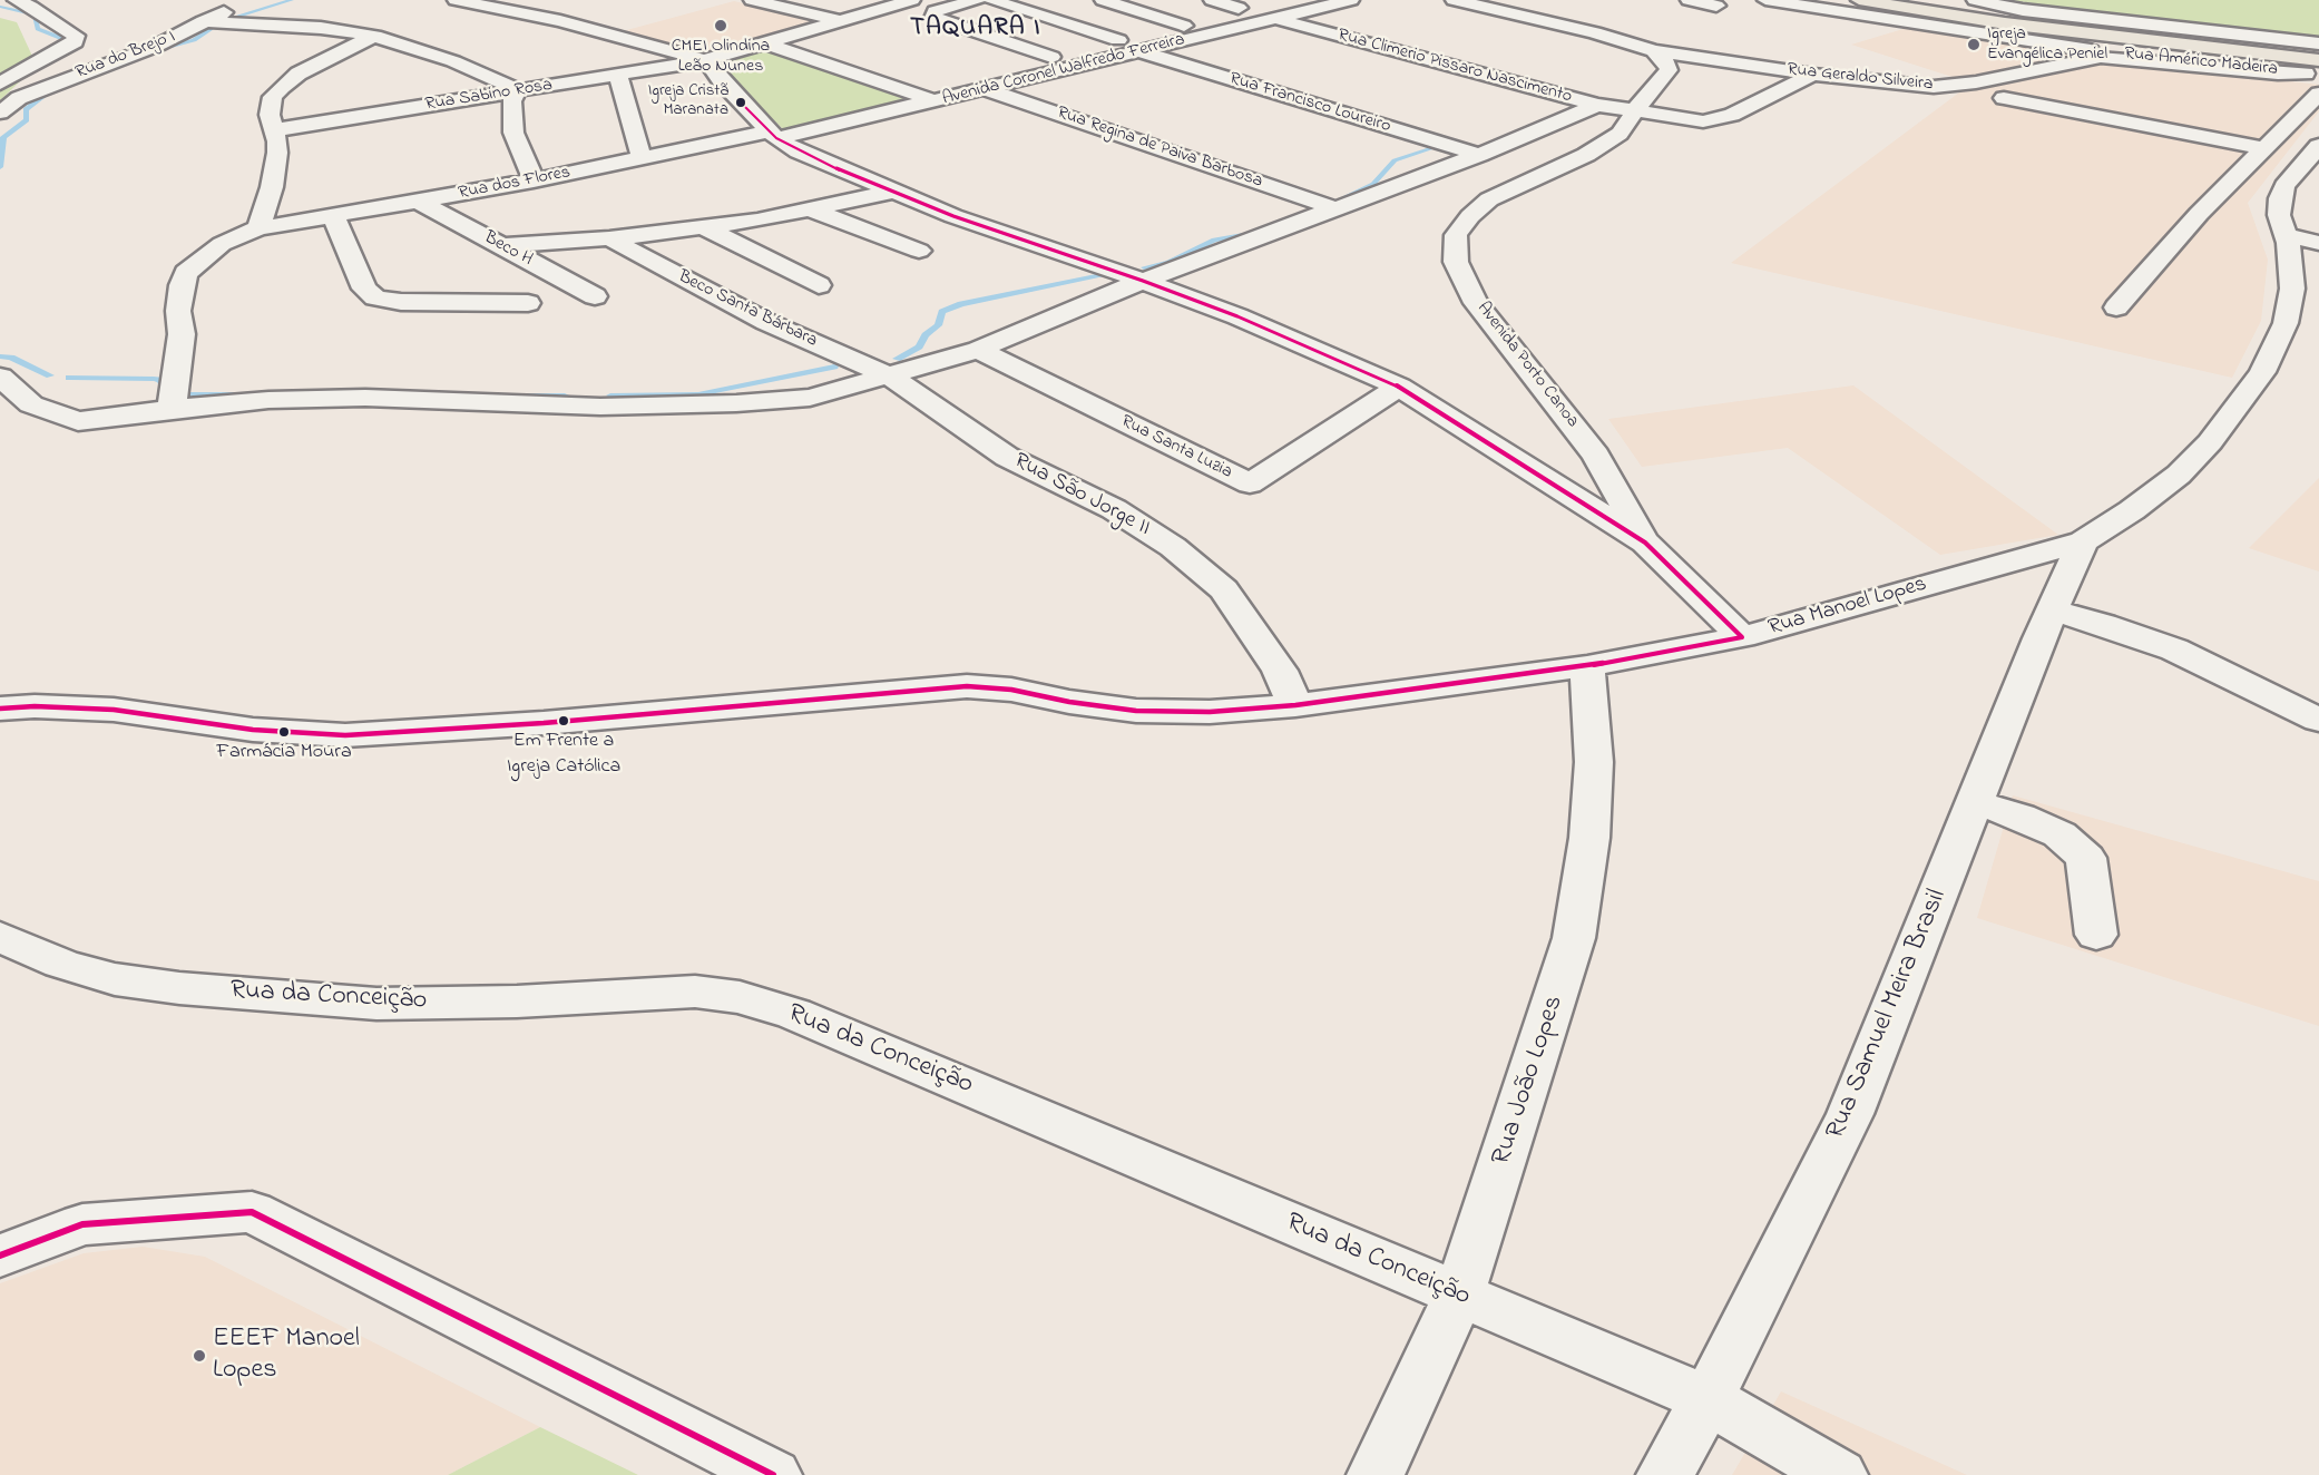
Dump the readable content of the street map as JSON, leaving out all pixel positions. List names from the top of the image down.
{
  "streets": {
    "street": [
      "Rua do Brejo I",
      "Rua Américo Madeira",
      "Rua Climerio Pissaro Nascimento",
      "Avenida Coronel Walfredo Ferreira",
      "Rua Geraldo Silveira",
      "Rua Sabino Rosa",
      "Rua Francisco Loureiro",
      "Rua Regina de Paiva Barbosa",
      "Rua dos Flores",
      "Beco H",
      "Beco Santa Bárbara",
      "Avenida Porto Canoa",
      "Rua Santa Luzia",
      "Rua São Jorge II",
      "Rua Manoel Lopes",
      "Rua da Conceição",
      "Rua Samuel Meira Brasil",
      "Rua João Lopes"
    ]
  },
  "crossings": [
    ["Rua Américo Madeira", "Rua Geraldo Silveira"],
    ["Rua Climerio Pissaro Nascimento", "Avenida Coronel Walfredo Ferreira"],
    ["Rua Climerio Pissaro Nascimento", "Rua Geraldo Silveira"],
    ["Rua Climerio Pissaro Nascimento", "Avenida Porto Canoa"],
    ["Avenida Coronel Walfredo Ferreira", "Rua Francisco Loureiro"],
    ["Avenida Coronel Walfredo Ferreira", "Rua Regina de Paiva Barbosa"],
    ["Avenida Coronel Walfredo Ferreira", "Rua dos Flores"],
    ["Rua Geraldo Silveira", "Avenida Porto Canoa"],
    ["Rua dos Flores", "Beco H"],
    ["Beco Santa Bárbara", "Rua São Jorge II"],
    ["Rua São Jorge II", "Rua Manoel Lopes"],
    ["Rua Manoel Lopes", "Rua Samuel Meira Brasil"],
    ["Rua Manoel Lopes", "Rua João Lopes"],
    ["Rua da Conceição", "Rua Samuel Meira Brasil"],
    ["Rua da Conceição", "Rua João Lopes"]
  ],
  "districts": ["TAQUARA I"],
  "places": [
    "CMEI Olindina Leão Nunes",
    "Igreja Evangélica Peniel",
    "Igreja Cristã Maranata",
    "Em Frente a Igreja Católica",
    "Farmácia Moura",
    "EEEF Manoel Lopes"
  ]
}
